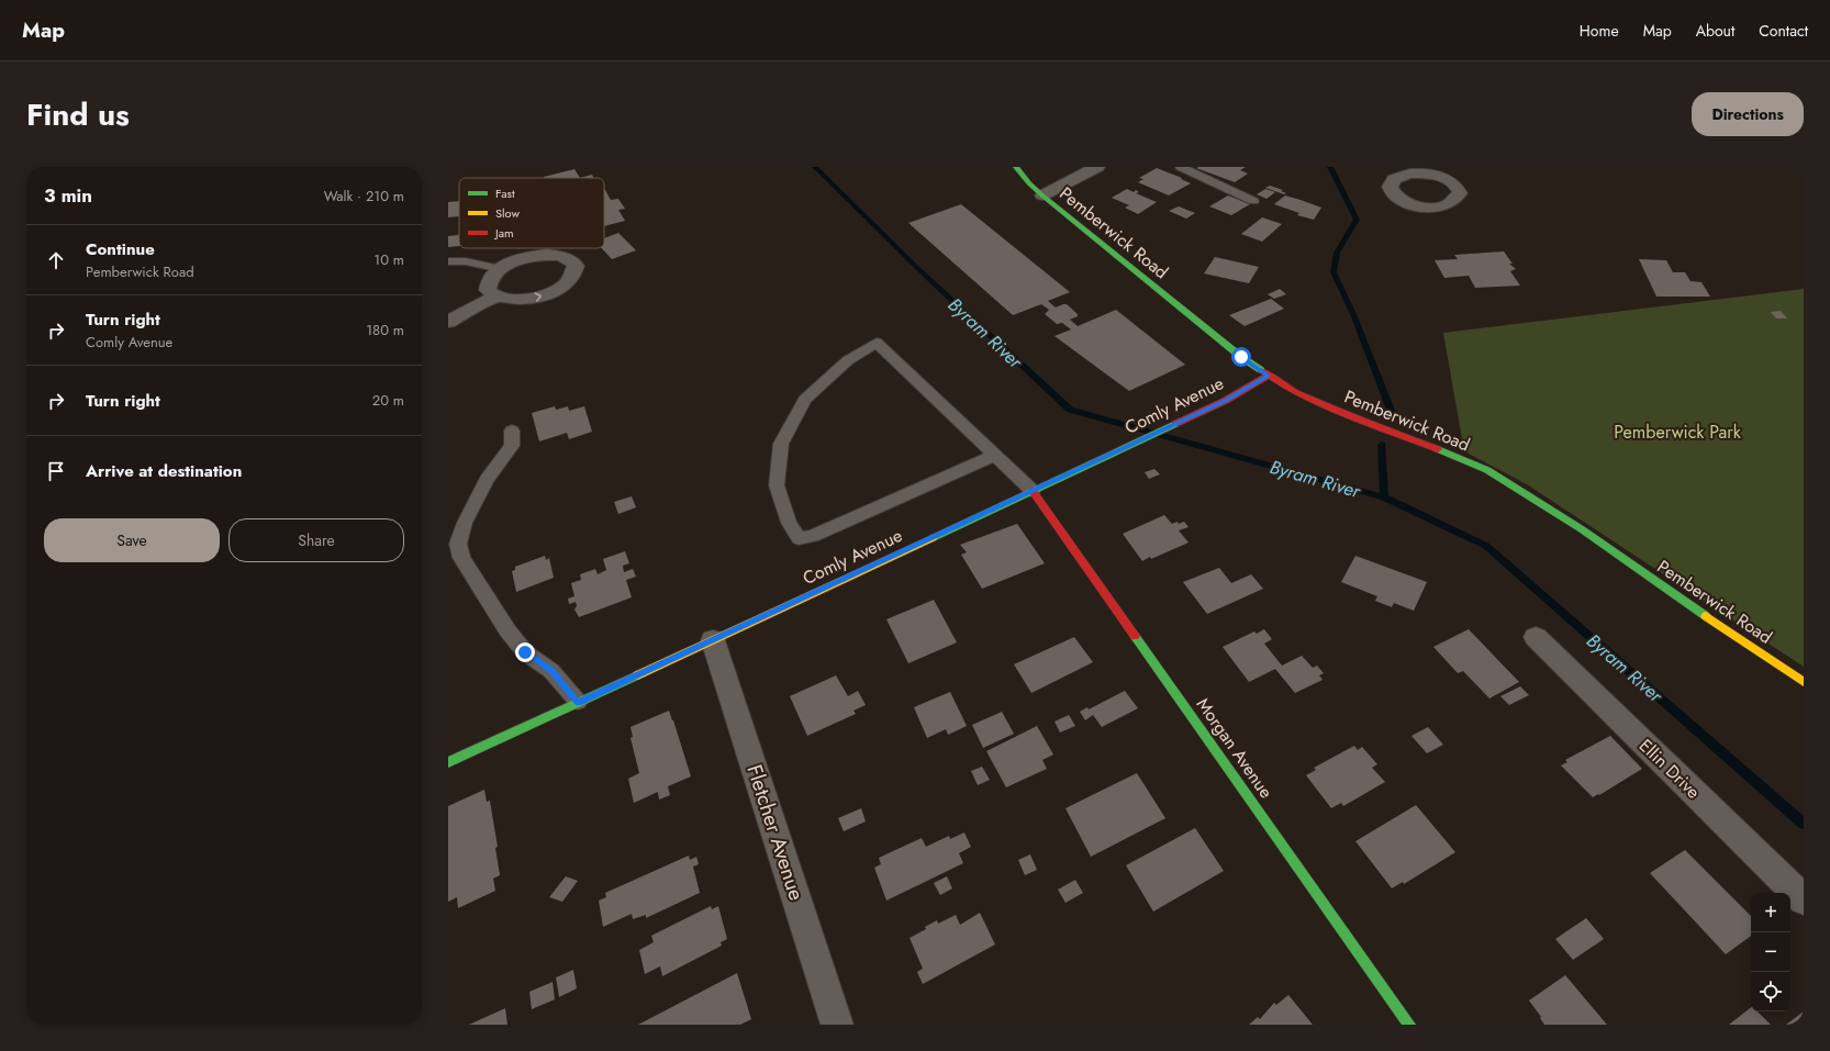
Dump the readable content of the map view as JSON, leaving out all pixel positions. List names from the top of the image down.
{
  "streets": {
    "street": [
      "Pemberwick Road",
      "Comly Avenue",
      "Morgan Avenue",
      "Ellin Drive",
      "Fletcher Avenue"
    ]
  },
  "crossings": [
    ["Pemberwick Road", "Comly Avenue"],
    ["Comly Avenue", "Morgan Avenue"],
    ["Comly Avenue", "Fletcher Avenue"]
  ],
  "water": ["Byram River"],
  "parks": ["Pemberwick Park"],
  "legend": ["Fast", "Slow", "Jam"],
  "page": {
    "header": "Map",
    "nav": [
      "Home",
      "Map",
      "About",
      "Contact"
    ],
    "title": "Find us",
    "buttons": [
      "Directions",
      ["Save", "Share"]
    ],
    "heading": ["3 min", "Walk · 210 m"],
    "list": [
      ["Continue", "Pemberwick Road", "10 m"],
      ["Turn right", "Comly Avenue", "180 m"],
      ["Turn right", "20 m"],
      "Arrive at destination"
    ],
    "map_buttons": ["+", "−"]
  }
}
